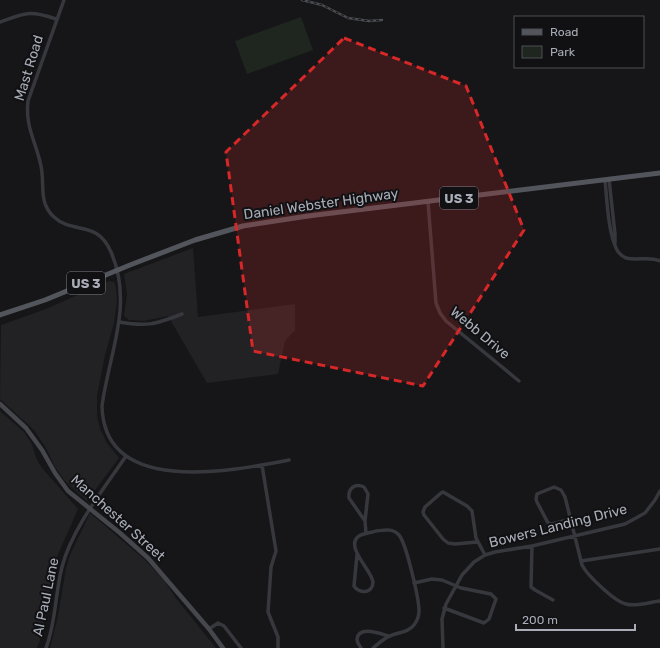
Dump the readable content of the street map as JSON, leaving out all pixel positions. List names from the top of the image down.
{
  "streets": {
    "main road": ["US 3", "Daniel Webster Highway"],
    "street": [
      "Mast Road",
      "Webb Drive",
      "Manchester Street",
      "Bowers Landing Drive",
      "Al Paul Lane"
    ]
  },
  "crossings": [
    ["Mast Road", "Daniel Webster Highway"],
    ["Mast Road", "Al Paul Lane"],
    ["Daniel Webster Highway", "Webb Drive"],
    ["Manchester Street", "Al Paul Lane"]
  ],
  "legend": ["Road", "Park"],
  "scale_bar": "200 m"
}
